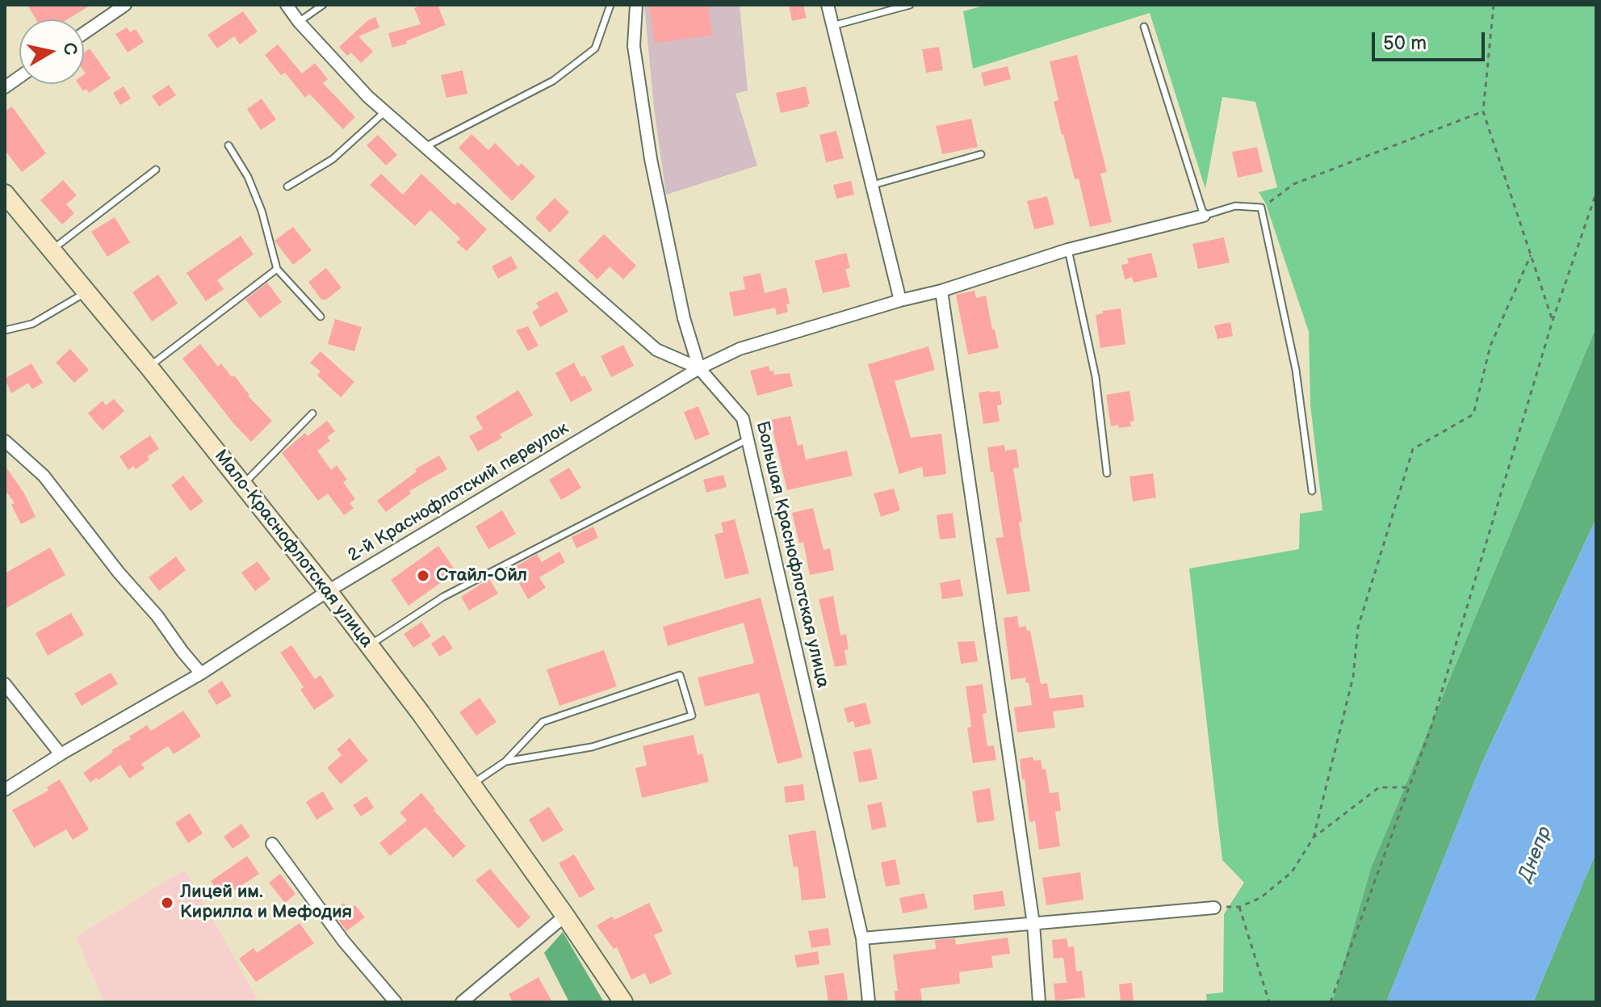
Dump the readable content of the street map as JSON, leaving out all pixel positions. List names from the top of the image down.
{
  "streets": {
    "street": ["2-й Краснофлотский переулок", "Мало-Краснофлотская улица", "Большая Краснофлотская улица"]
  },
  "crossings": [
    ["2-й Краснофлотский переулок", "Мало-Краснофлотская улица"],
    ["2-й Краснофлотский переулок", "Большая Краснофлотская улица"]
  ],
  "water": ["Днепр"],
  "places": ["Стайл-Ойл", "Лицей им. Кирилла и Мефодия"],
  "scale_bar": "50 m",
  "north": "right"
}
